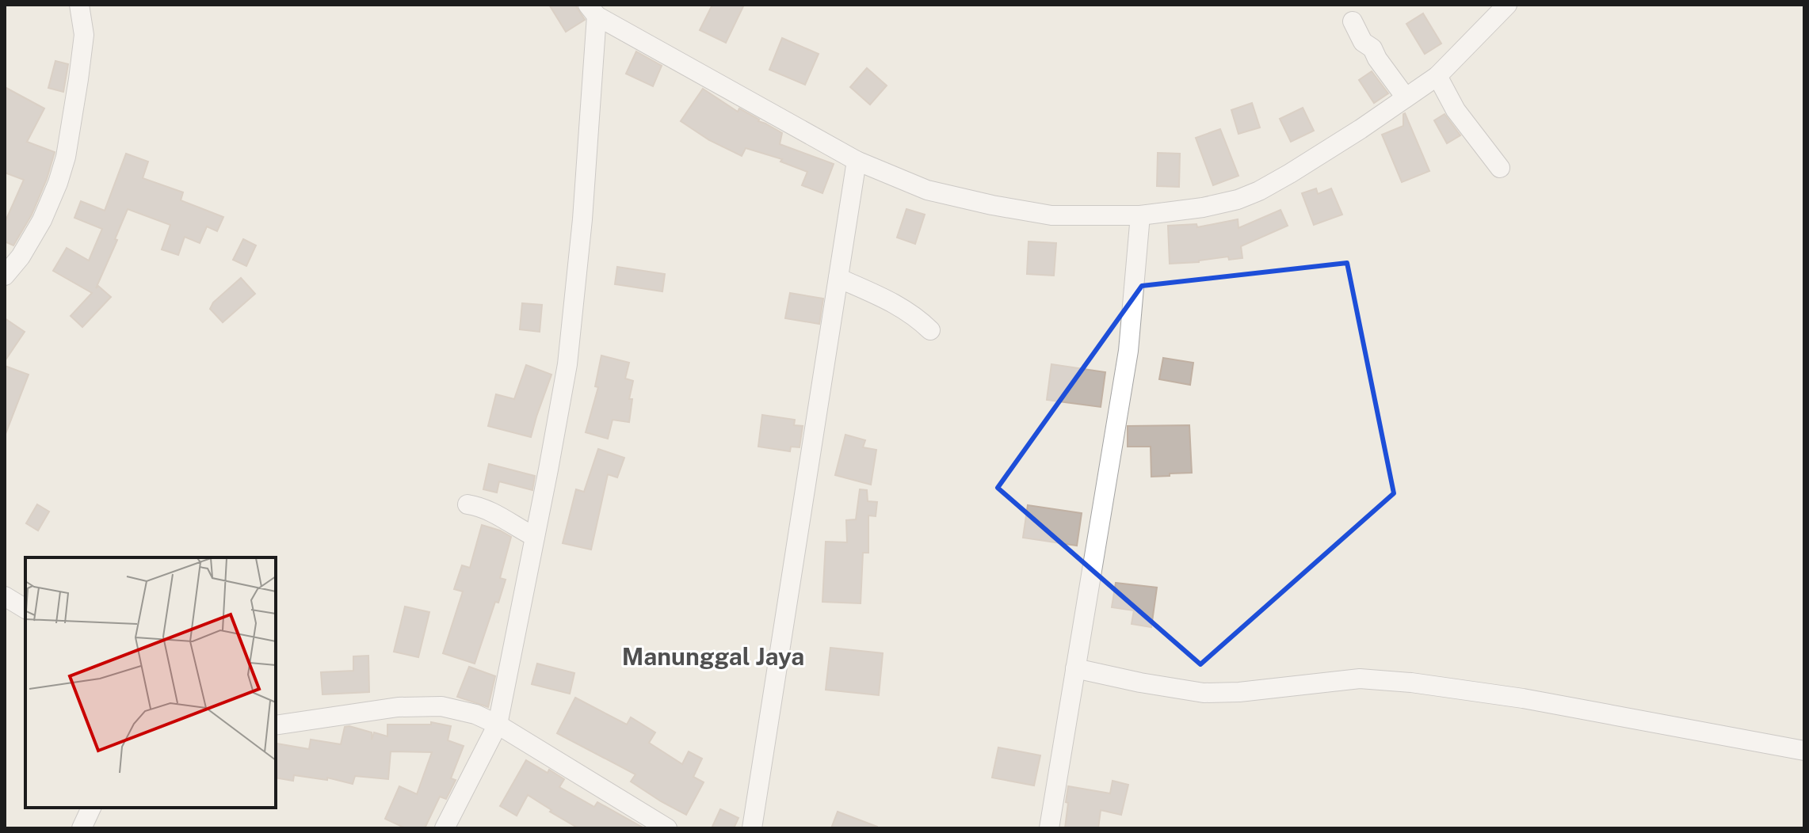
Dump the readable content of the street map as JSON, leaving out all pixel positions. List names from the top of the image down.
{
  "districts": ["Manunggal Jaya"]
}
